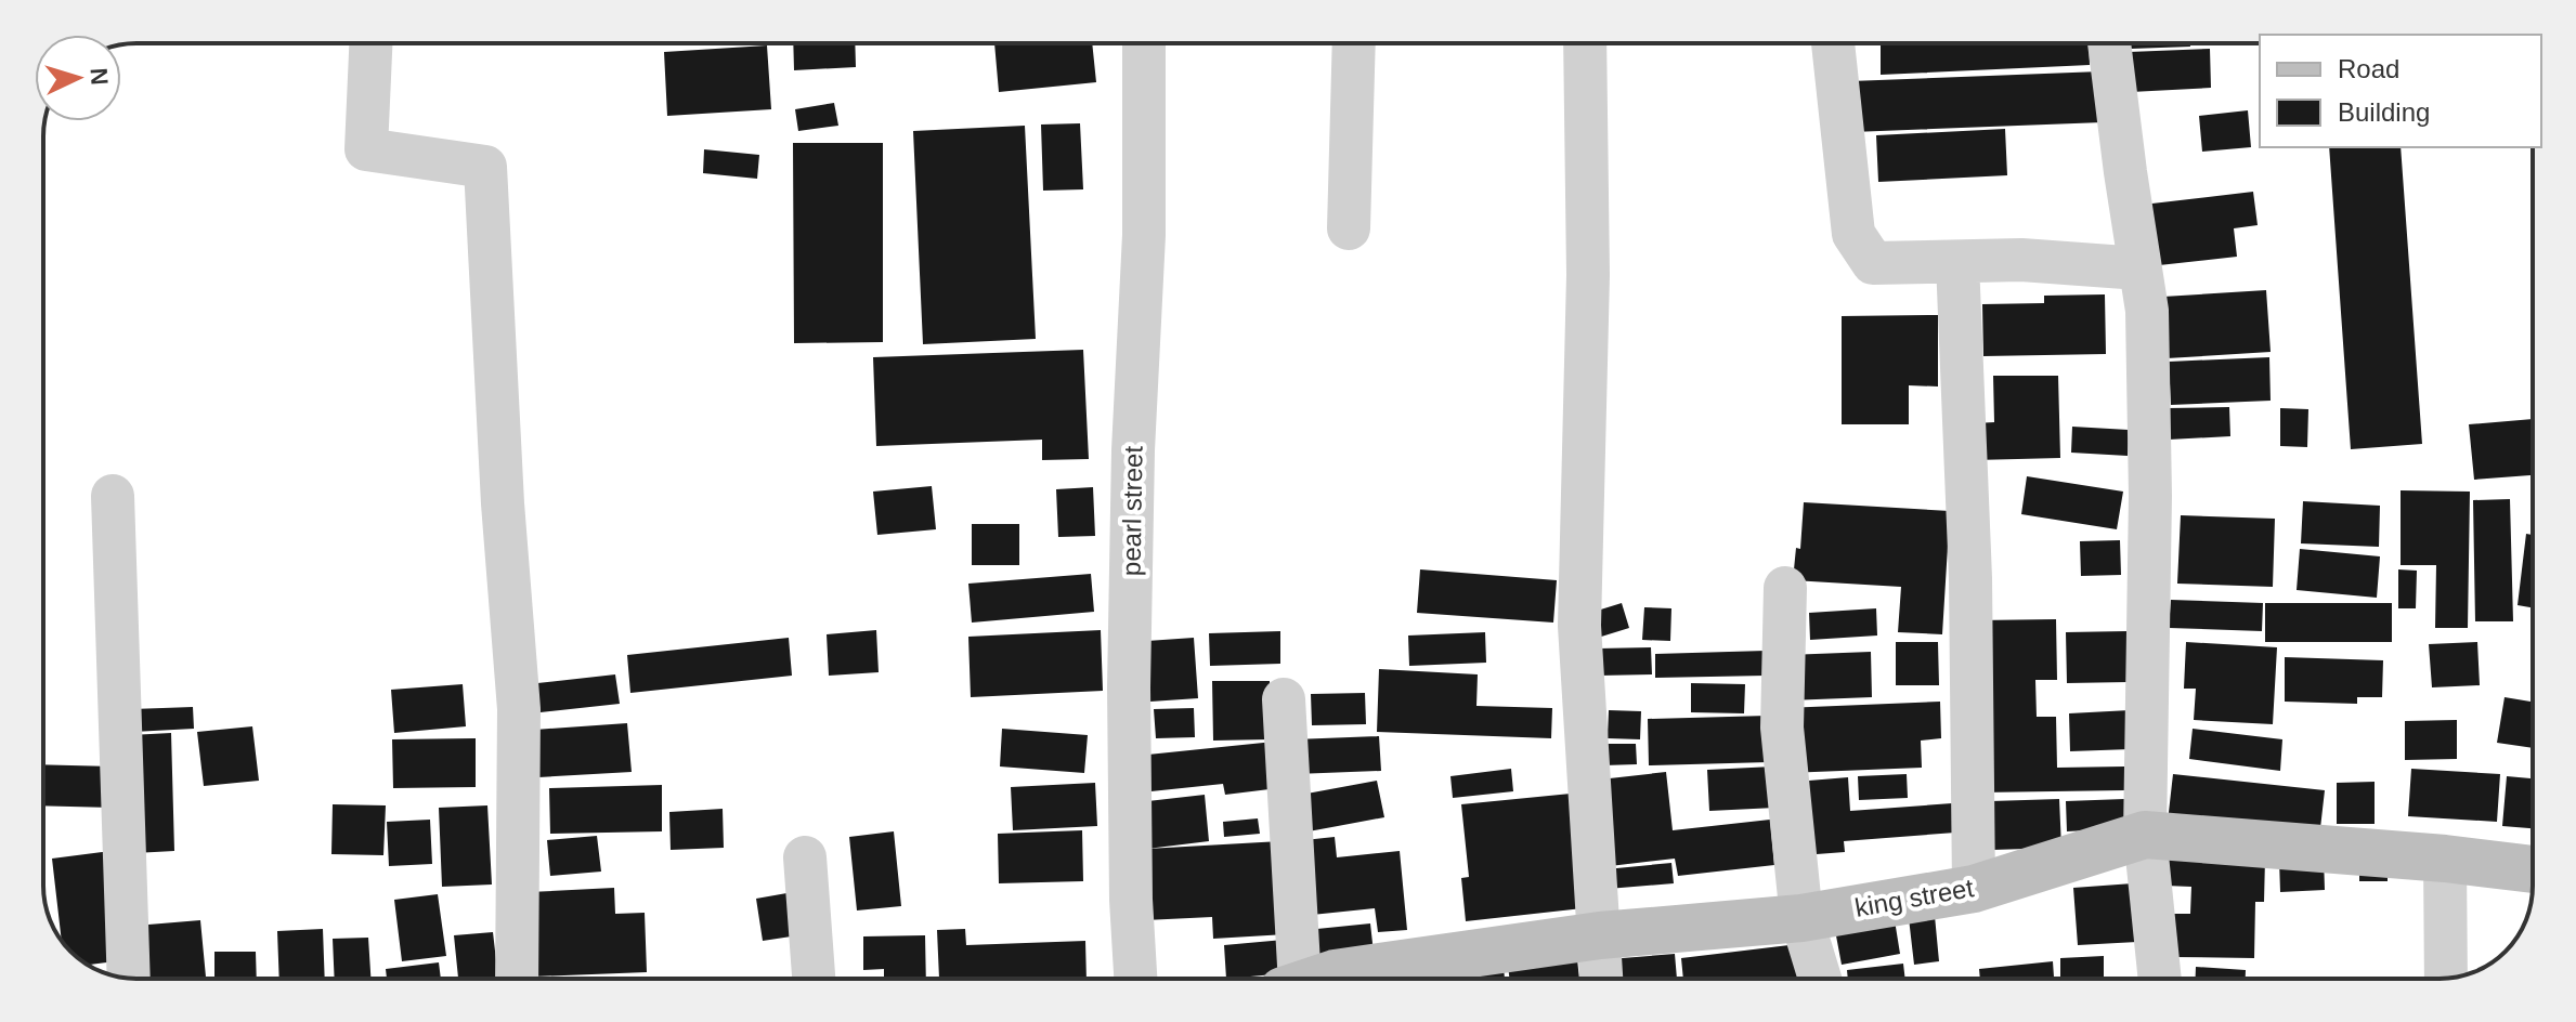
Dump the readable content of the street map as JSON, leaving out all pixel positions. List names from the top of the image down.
{
  "streets": {
    "street": ["pearl street", "king street"]
  },
  "legend": ["Road", "Building"],
  "north": "right"
}
